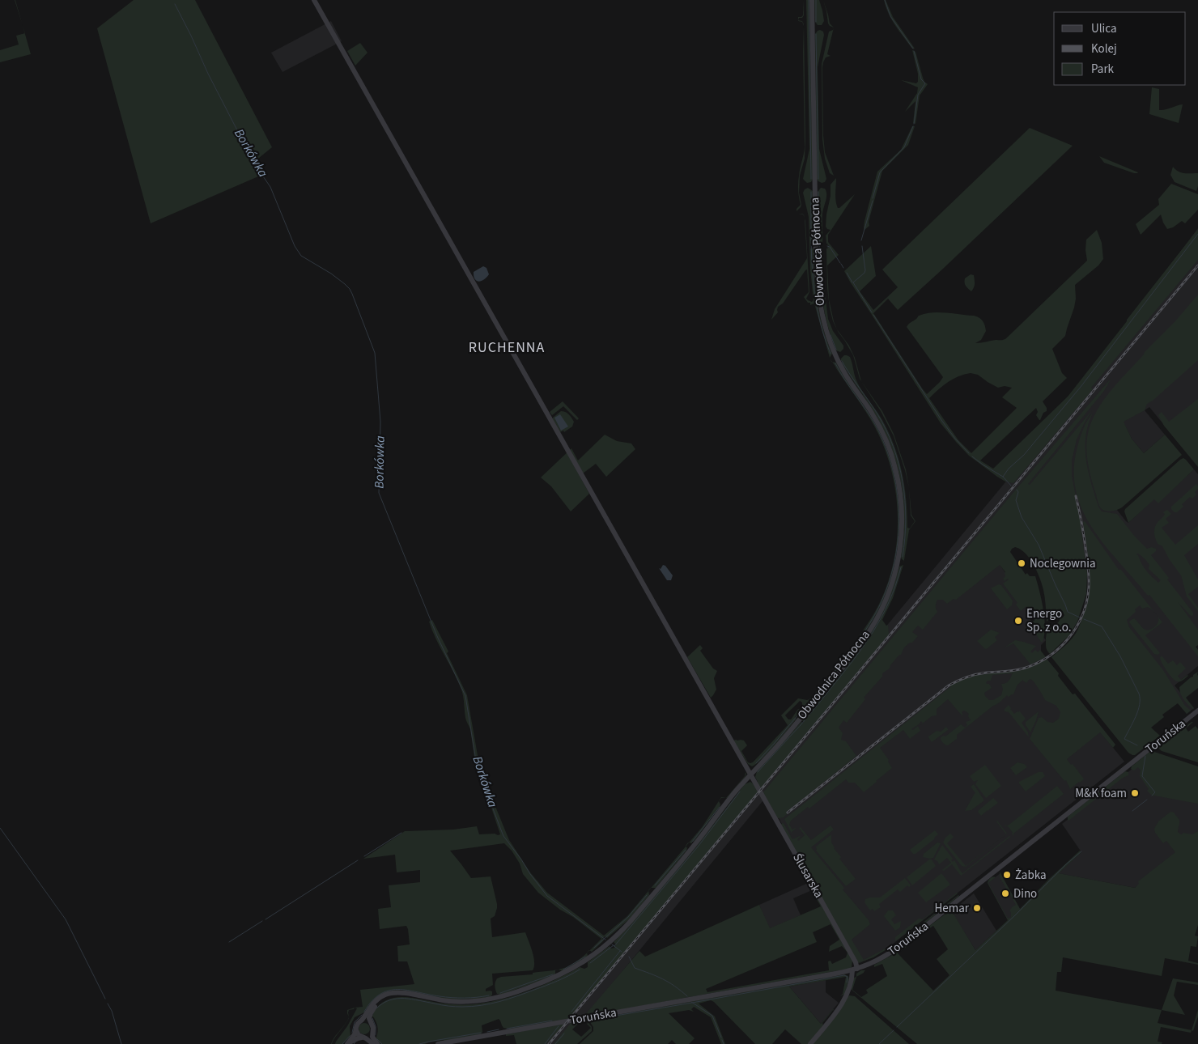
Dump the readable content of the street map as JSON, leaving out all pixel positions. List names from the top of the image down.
{
  "streets": {
    "street": ["Obwodnica Północna", "Toruńska", "Ślusarska"]
  },
  "crossings": [
    ["Obwodnica Północna", "Ślusarska"],
    ["Toruńska", "Ślusarska"]
  ],
  "districts": ["RUCHENNA"],
  "water": ["Borkówka"],
  "places": [
    "Noclegownia",
    "Energo Sp. z o.o.",
    "M&K foam",
    "Żabka",
    "Dino",
    "Hemar"
  ],
  "legend": ["Ulica", "Kolej", "Park"]
}
